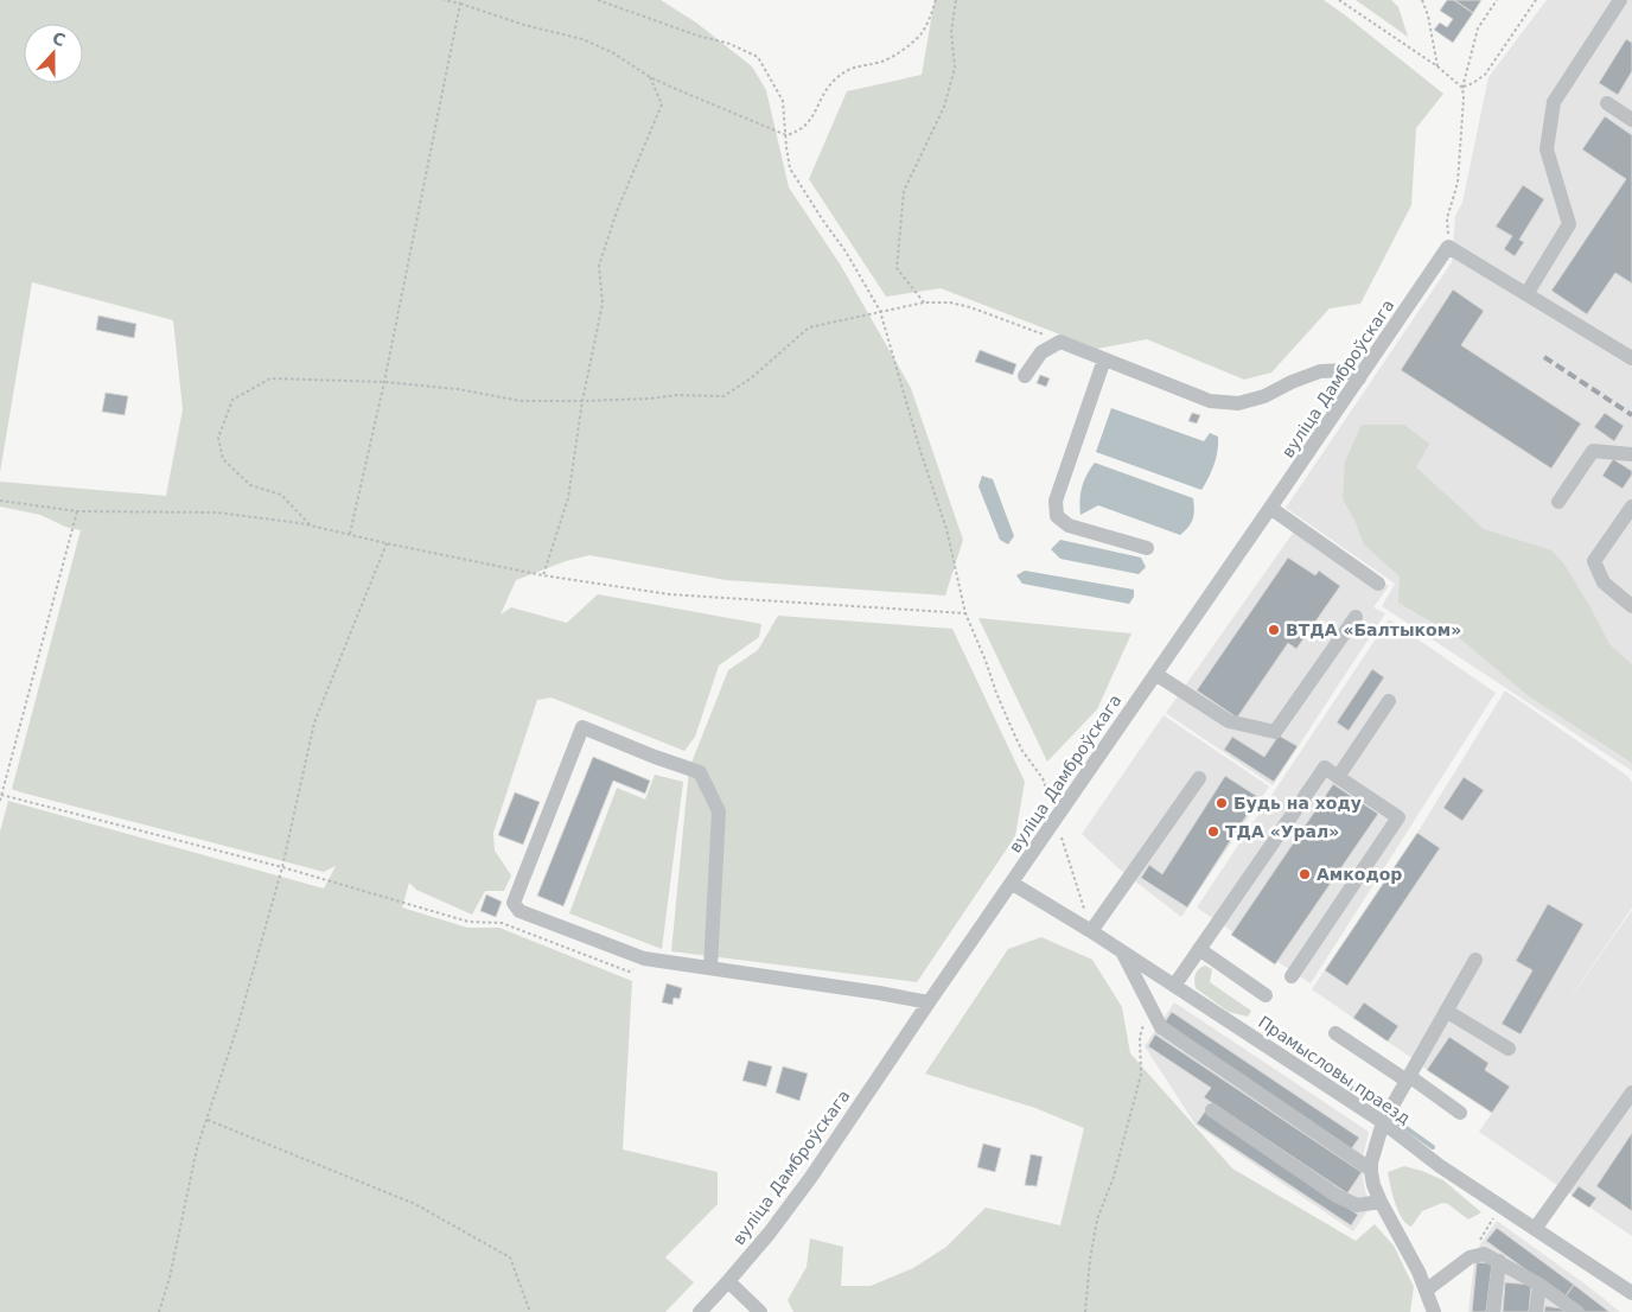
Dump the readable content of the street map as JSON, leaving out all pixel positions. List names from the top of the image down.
{
  "streets": {
    "street": ["вуліца Дамброўскага", "Прамысловы праезд"]
  },
  "crossings": [
    ["вуліца Дамброўскага", "Прамысловы праезд"]
  ],
  "places": [
    "ВТДА «Балтыком»",
    "Будь на ходу",
    "ТДА «Урал»",
    "Амкодор"
  ],
  "north": "top"
}
